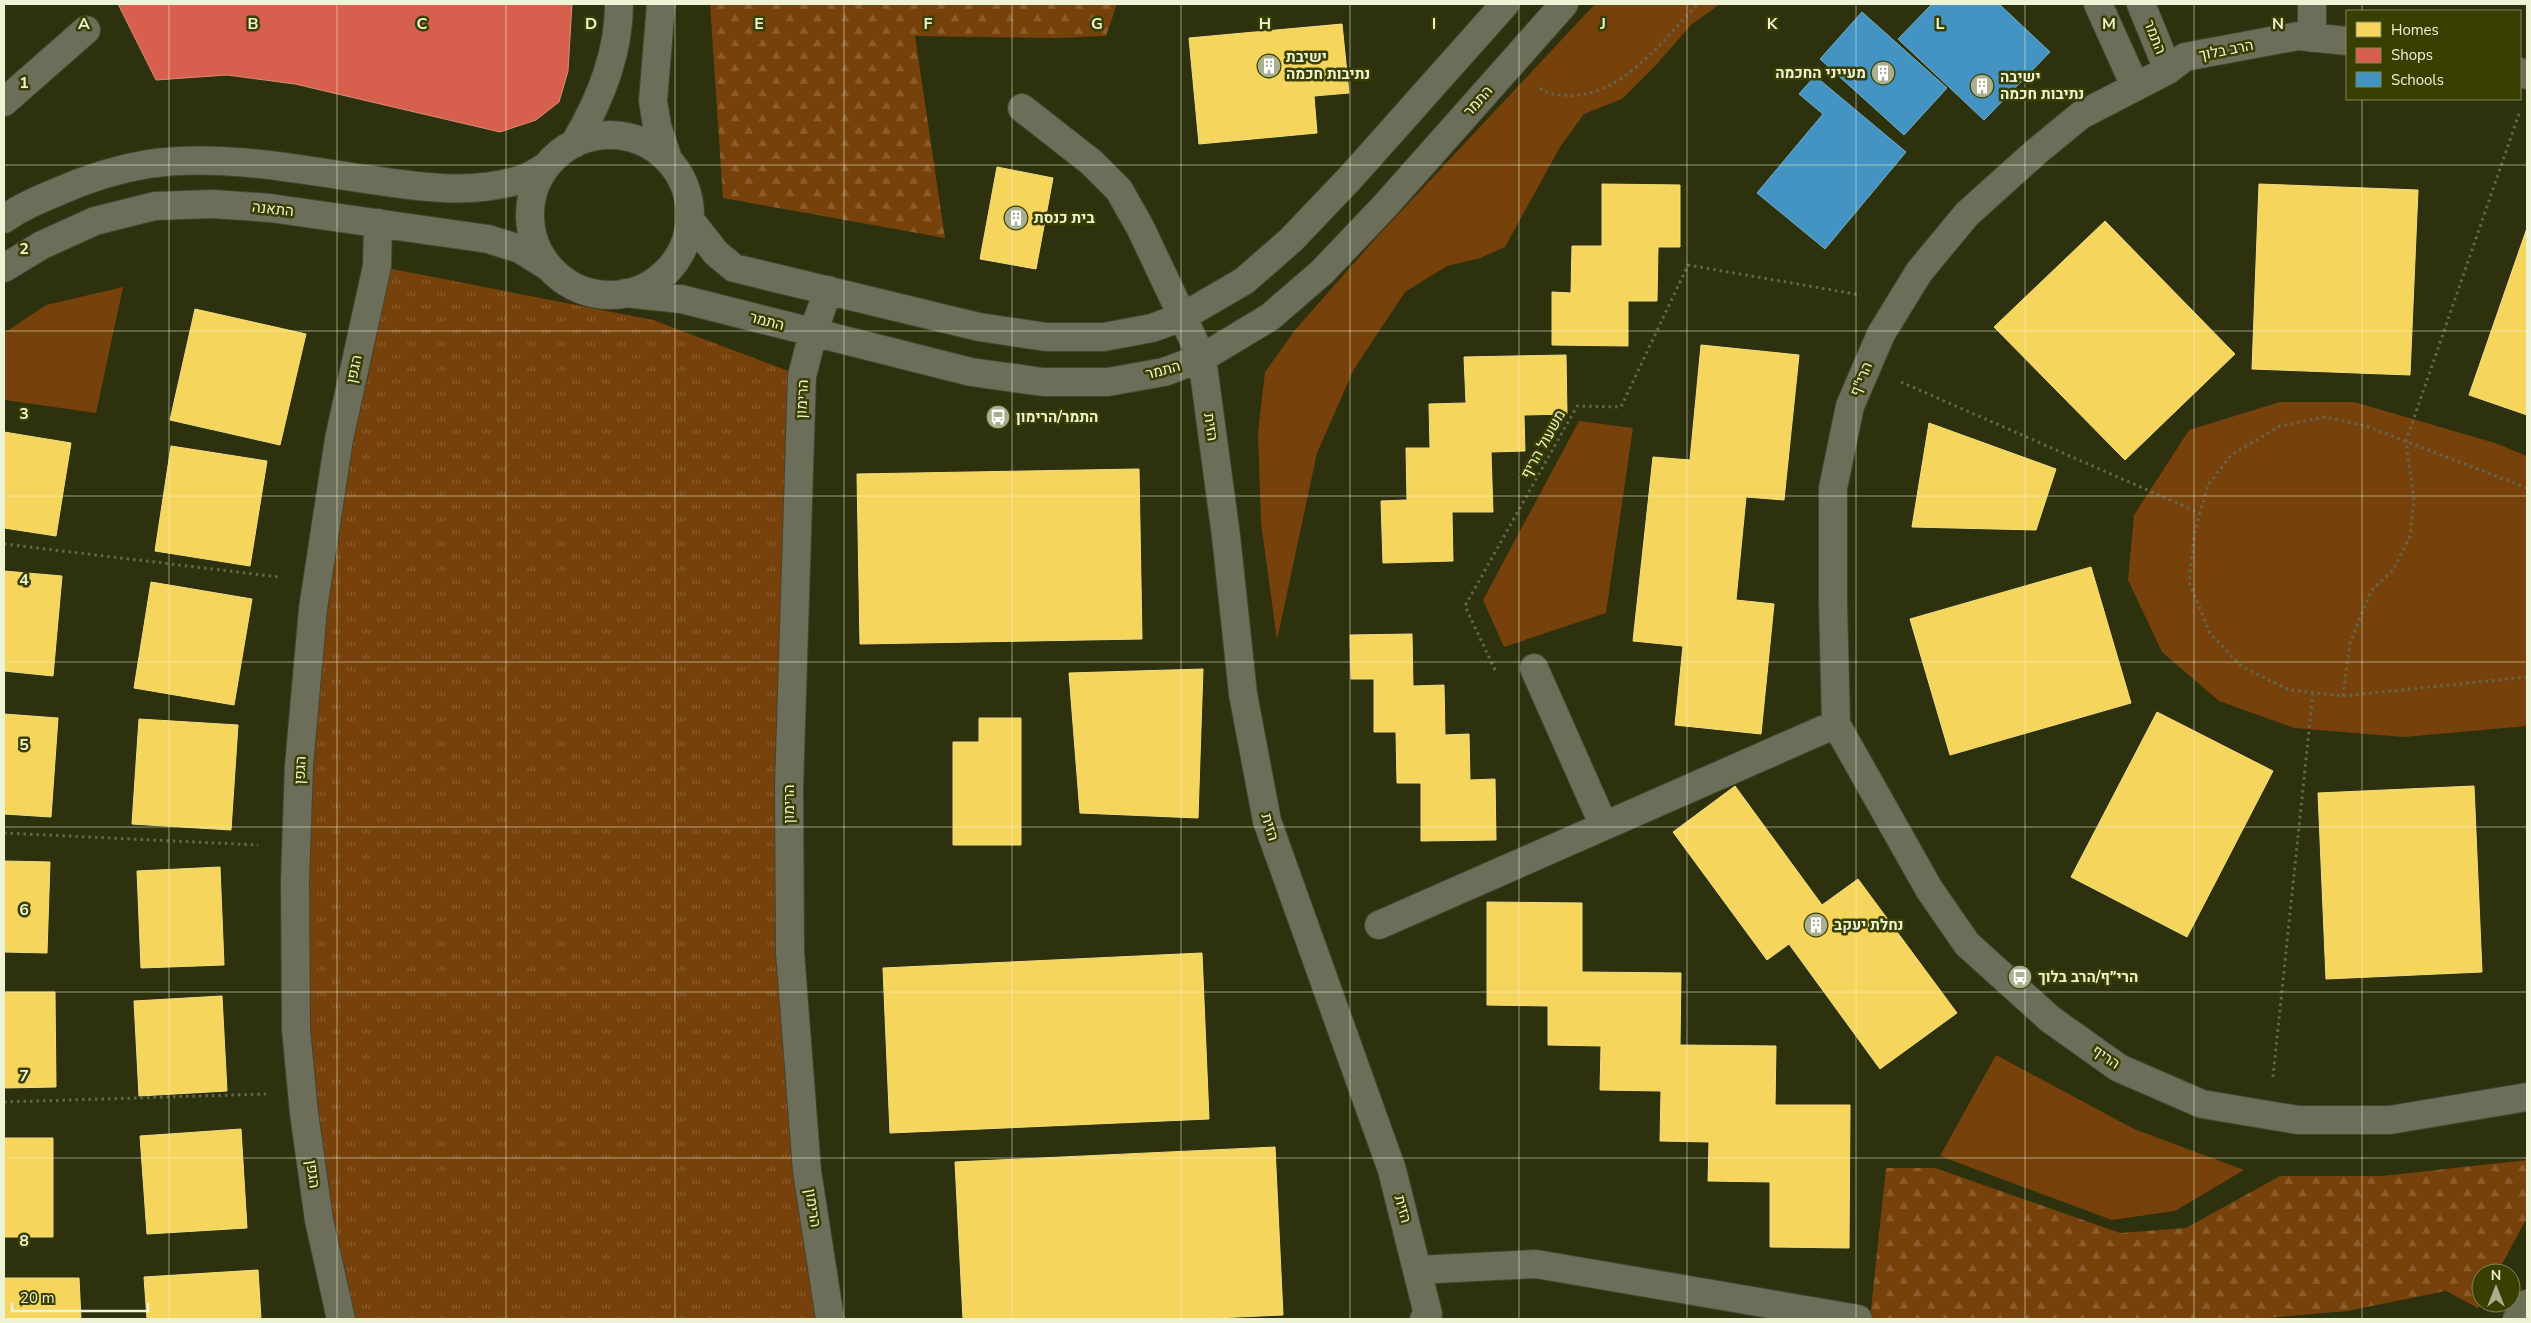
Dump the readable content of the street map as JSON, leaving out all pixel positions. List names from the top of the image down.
{
  "streets": {
    "street": [
      "התמר",
      "הרב בלוך",
      "התאנה",
      "הגפן",
      "הרי\"ף",
      "הרימון",
      "הזית",
      "הריף"
    ],
    "path": ["משעול הריף"]
  },
  "crossings": [
    ["התמר", "הרב בלוך"],
    ["התמר", "התאנה"],
    ["התמר", "הרימון"],
    ["התמר", "הזית"],
    ["הרב בלוך", "הרי\"ף"],
    ["התאנה", "הגפן"],
    ["הרי\"ף", "משעול הריף"],
    ["הרי\"ף", "הריף"]
  ],
  "places": {
    "building": [
      "ישיבת נתיבות חכמה",
      "מעייני החכמה",
      "ישיבה נתיבות חכמה",
      "בית כנסת",
      "נחלת יעקב"
    ],
    "bus stop": ["התמר/הרימון", "הרי״ף/הרב בלוך"]
  },
  "legend": ["Homes", "Shops", "Schools"],
  "scale_bar": "20 m",
  "north": "top",
  "grid": {
    "columns": [
      "A",
      "B",
      "C",
      "D",
      "E",
      "F",
      "G",
      "H",
      "I",
      "J",
      "K",
      "L",
      "M",
      "N"
    ],
    "rows": [
      "1",
      "2",
      "3",
      "4",
      "5",
      "6",
      "7",
      "8"
    ]
  }
}
